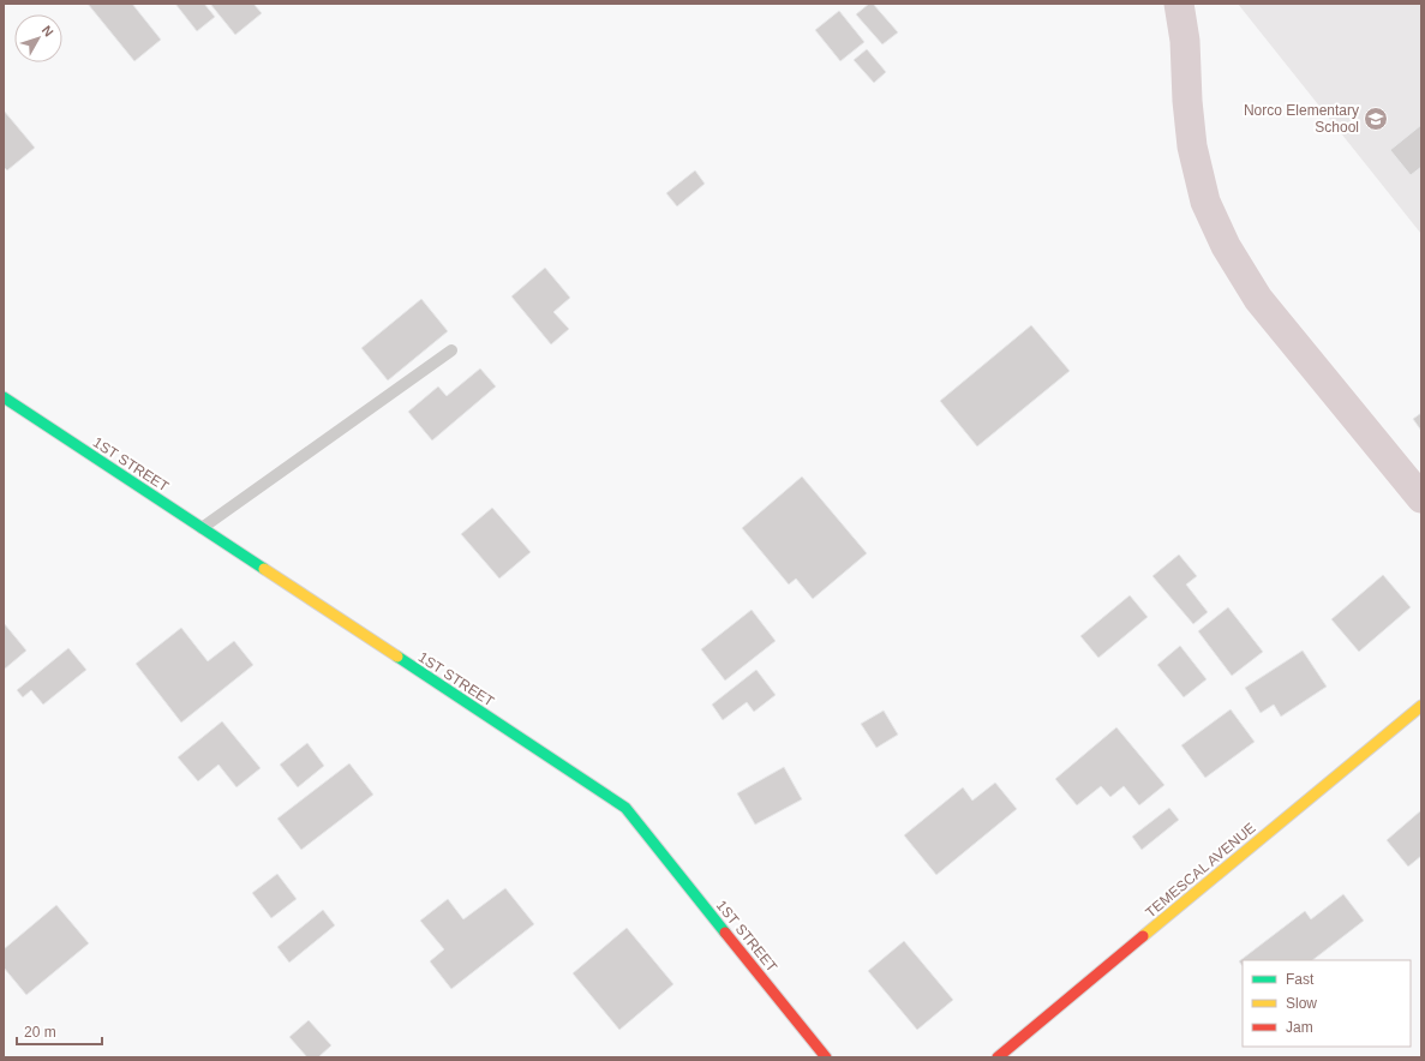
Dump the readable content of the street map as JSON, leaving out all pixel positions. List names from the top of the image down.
{
  "streets": {
    "street": ["1ST STREET", "TEMESCAL AVENUE"]
  },
  "places": {
    "school or university": ["Norco Elementary School"]
  },
  "legend": ["Fast", "Slow", "Jam"],
  "scale_bar": "20 m",
  "north": "top right"
}
